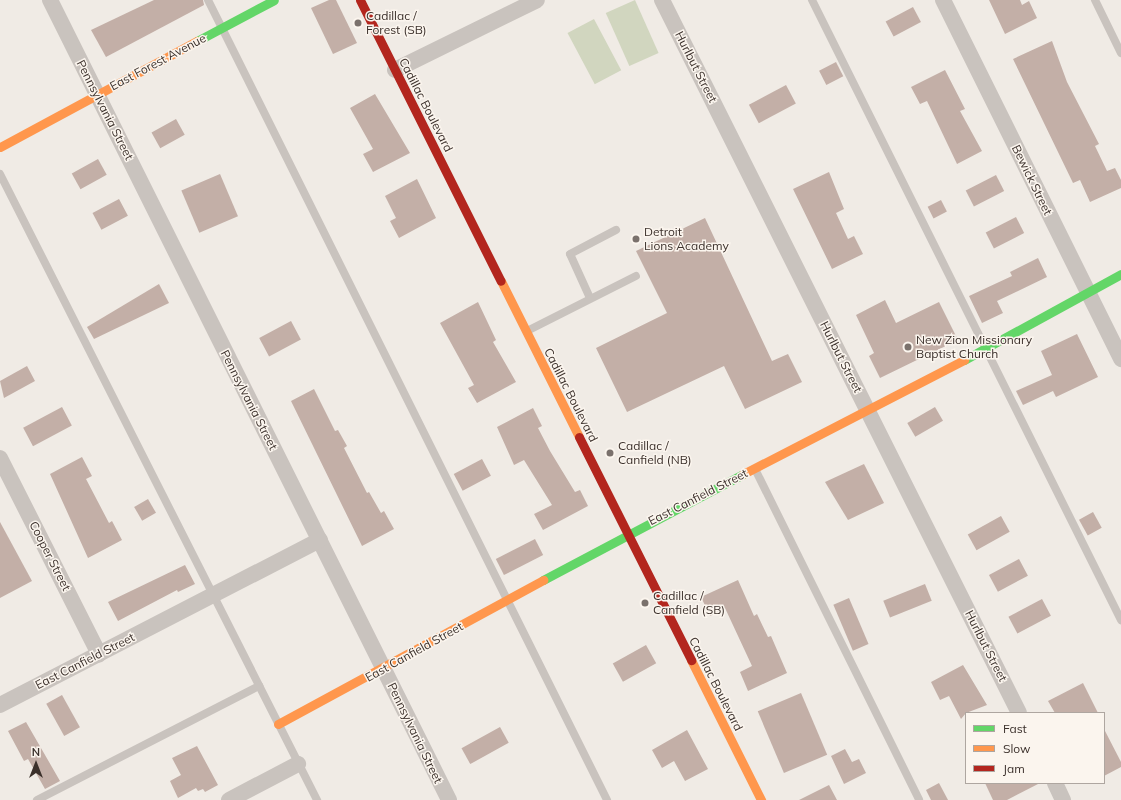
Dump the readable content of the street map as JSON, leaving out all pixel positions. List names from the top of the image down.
{
  "streets": {
    "street": [
      "East Forest Avenue",
      "Hurlbut Street",
      "Cadillac Boulevard",
      "Pennsylvania Street",
      "Bewick Street",
      "East Canfield Street",
      "Cooper Street"
    ]
  },
  "crossings": [
    ["East Forest Avenue", "Pennsylvania Street"],
    ["Hurlbut Street", "East Canfield Street"],
    ["Cadillac Boulevard", "East Canfield Street"],
    ["Pennsylvania Street", "East Canfield Street"],
    ["Bewick Street", "East Canfield Street"],
    ["East Canfield Street", "Cooper Street"]
  ],
  "places": [
    "Cadillac / Forest (SB)",
    "Detroit Lions Academy",
    "New Zion Missionary Baptist Church",
    "Cadillac / Canfield (NB)",
    "Cadillac / Canfield (SB)"
  ],
  "legend": ["Fast", "Slow", "Jam"],
  "north": "top"
}
